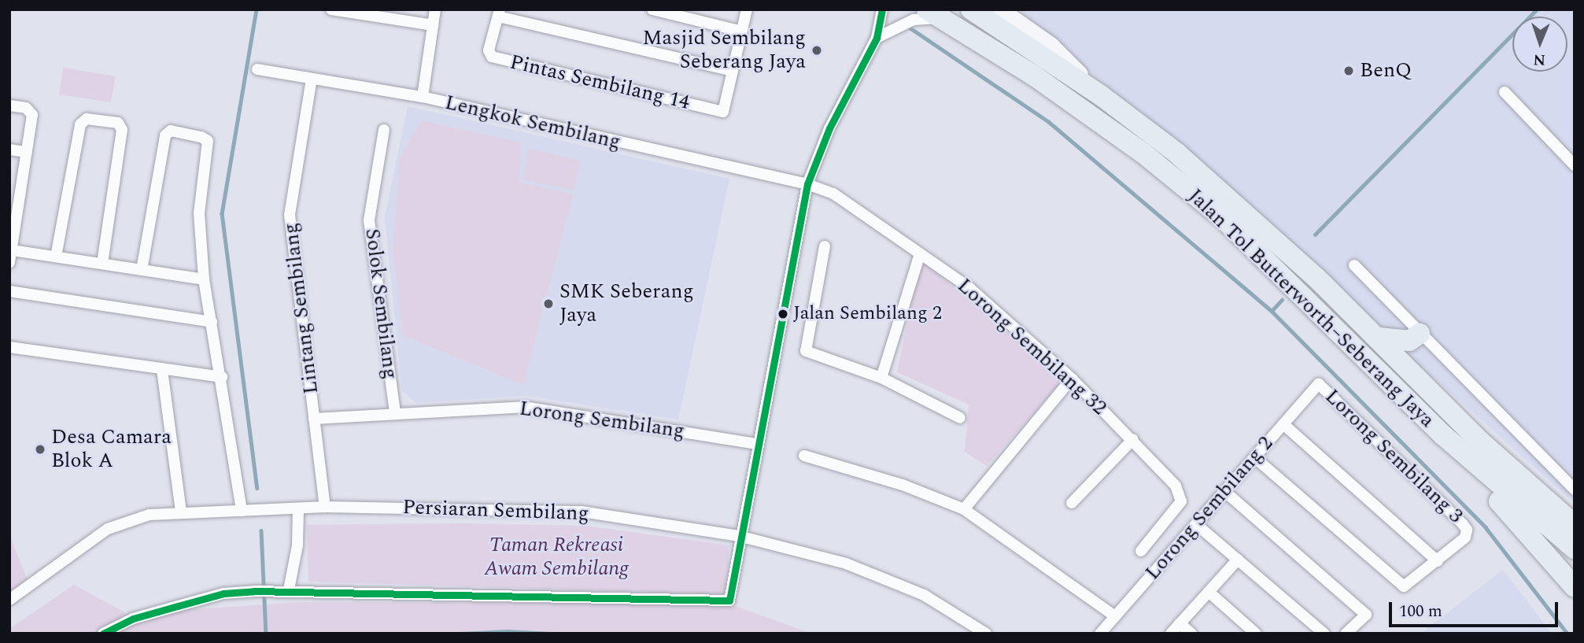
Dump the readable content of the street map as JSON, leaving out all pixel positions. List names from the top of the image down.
{
  "streets": {
    "highway": ["Jalan Tol Butterworth–Seberang Jaya"],
    "street": [
      "Pintas Sembilang 14",
      "Lengkok Sembilang",
      "Solok Sembilang",
      "Lintang Sembilang",
      "Lorong Sembilang 32",
      "Lorong Sembilang",
      "Lorong Sembilang 3",
      "Lorong Sembilang 2",
      "Persiaran Sembilang"
    ]
  },
  "crossings": [
    ["Lengkok Sembilang", "Lintang Sembilang"],
    ["Lengkok Sembilang", "Lorong Sembilang 32"],
    ["Solok Sembilang", "Lorong Sembilang"],
    ["Lintang Sembilang", "Lorong Sembilang"],
    ["Lintang Sembilang", "Persiaran Sembilang"],
    ["Lorong Sembilang 3", "Lorong Sembilang 2"]
  ],
  "parks": ["Taman Rekreasi Awam Sembilang"],
  "places": [
    "Masjid Sembilang Seberang Jaya",
    "BenQ",
    "SMK Seberang Jaya",
    "Jalan Sembilang 2",
    "Desa Camara Blok A"
  ],
  "scale_bar": "100 m",
  "north": "bottom"
}
